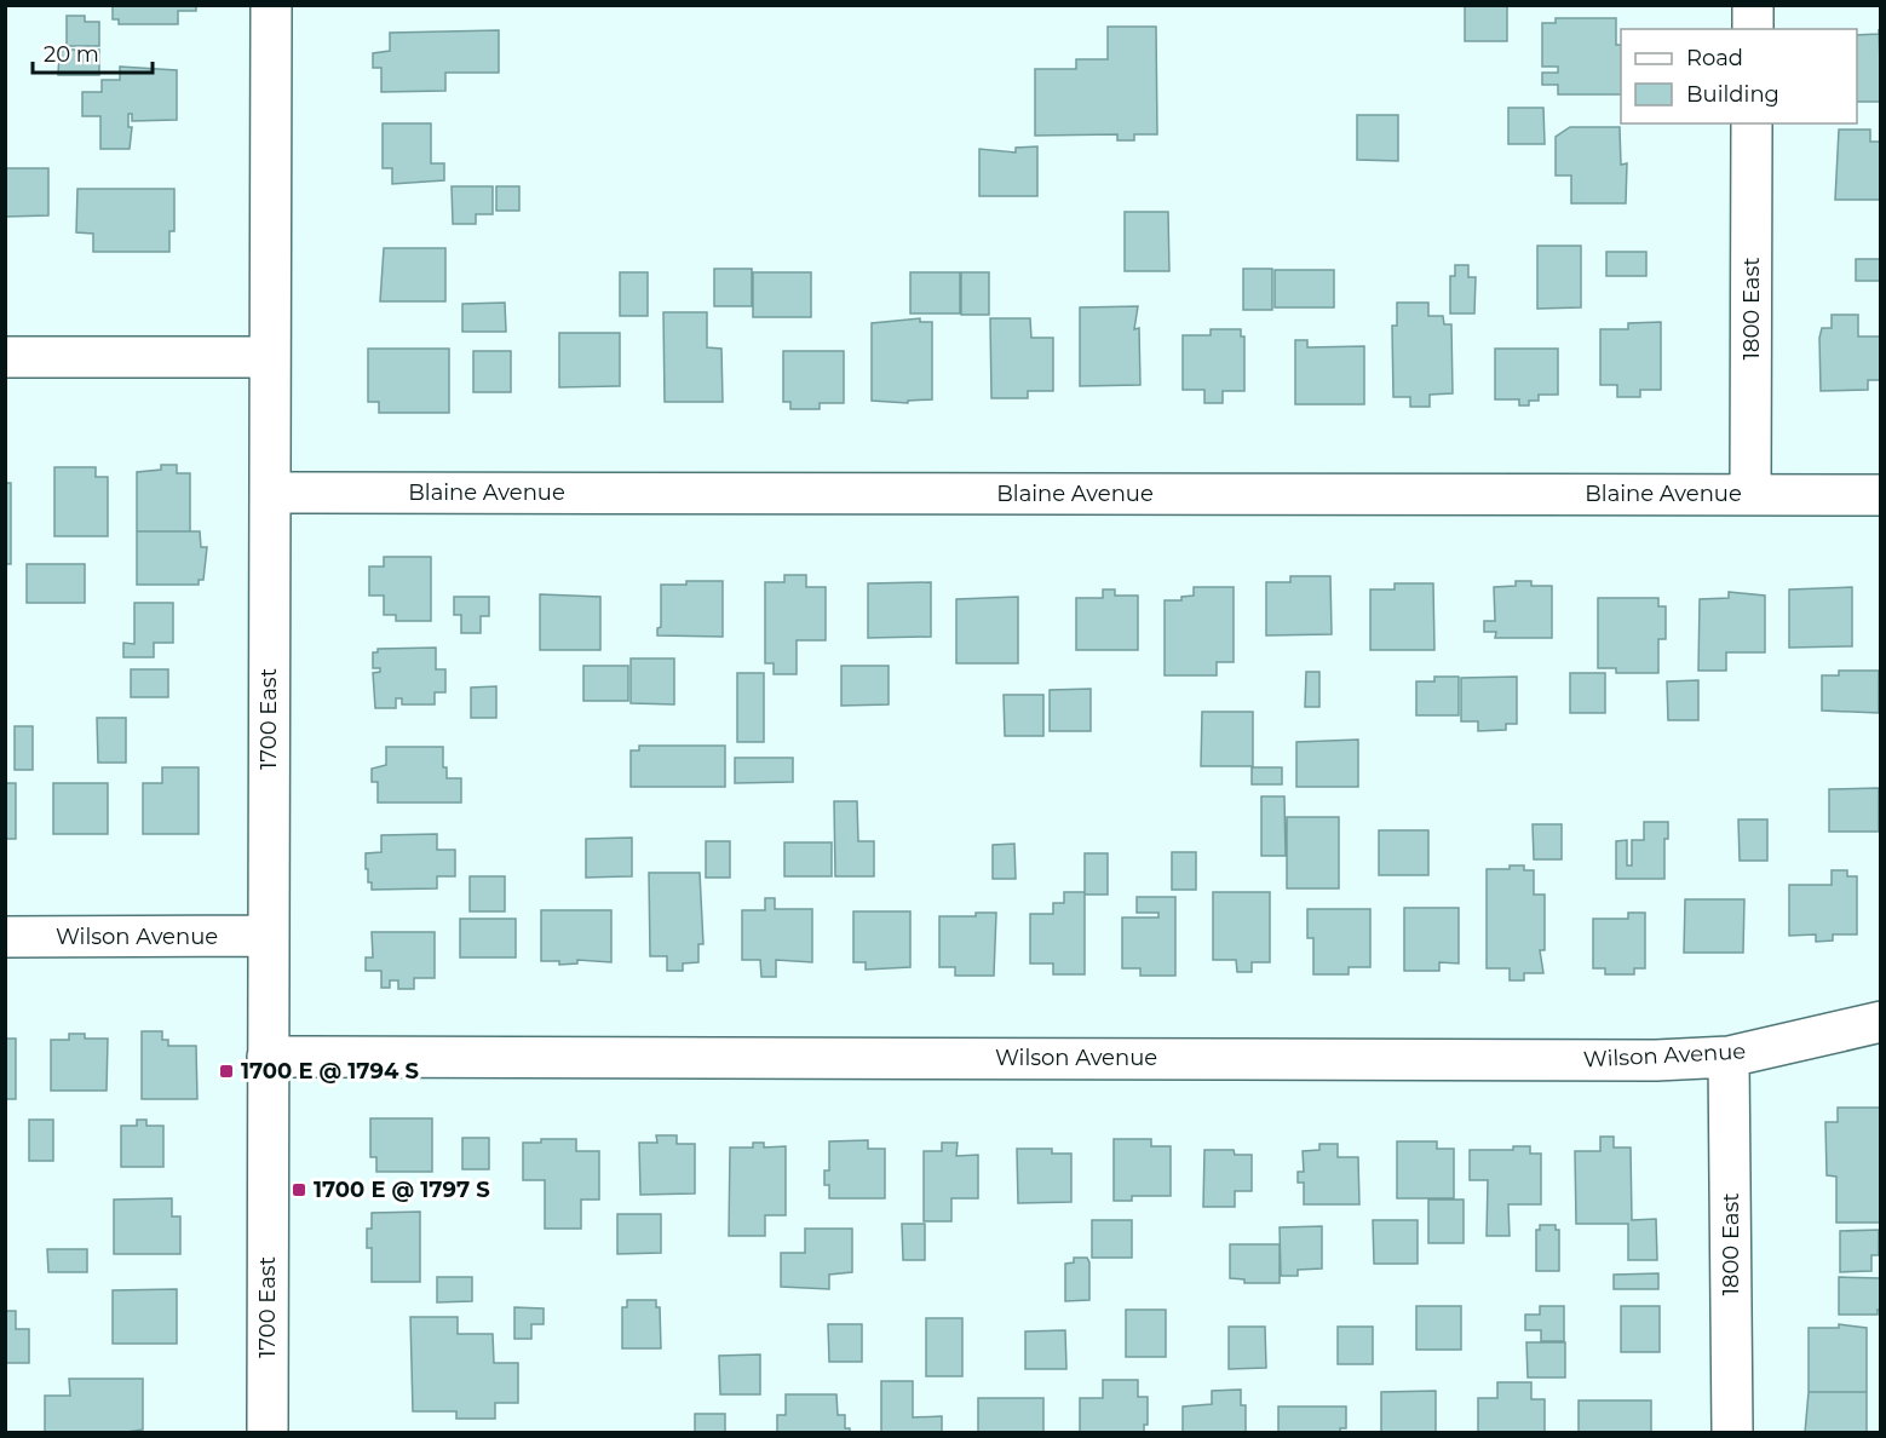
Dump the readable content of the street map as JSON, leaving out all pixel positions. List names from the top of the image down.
{
  "streets": {
    "street": [
      "1800 East",
      "Blaine Avenue",
      "1700 East",
      "Wilson Avenue"
    ]
  },
  "crossings": [
    ["1800 East", "Blaine Avenue"],
    ["1800 East", "Wilson Avenue"],
    ["Blaine Avenue", "1700 East"],
    ["1700 East", "Wilson Avenue"]
  ],
  "places": {
    "transit": ["1700 E @ 1794 S", "1700 E @ 1797 S"]
  },
  "legend": ["Road", "Building"],
  "scale_bar": "20 m"
}
